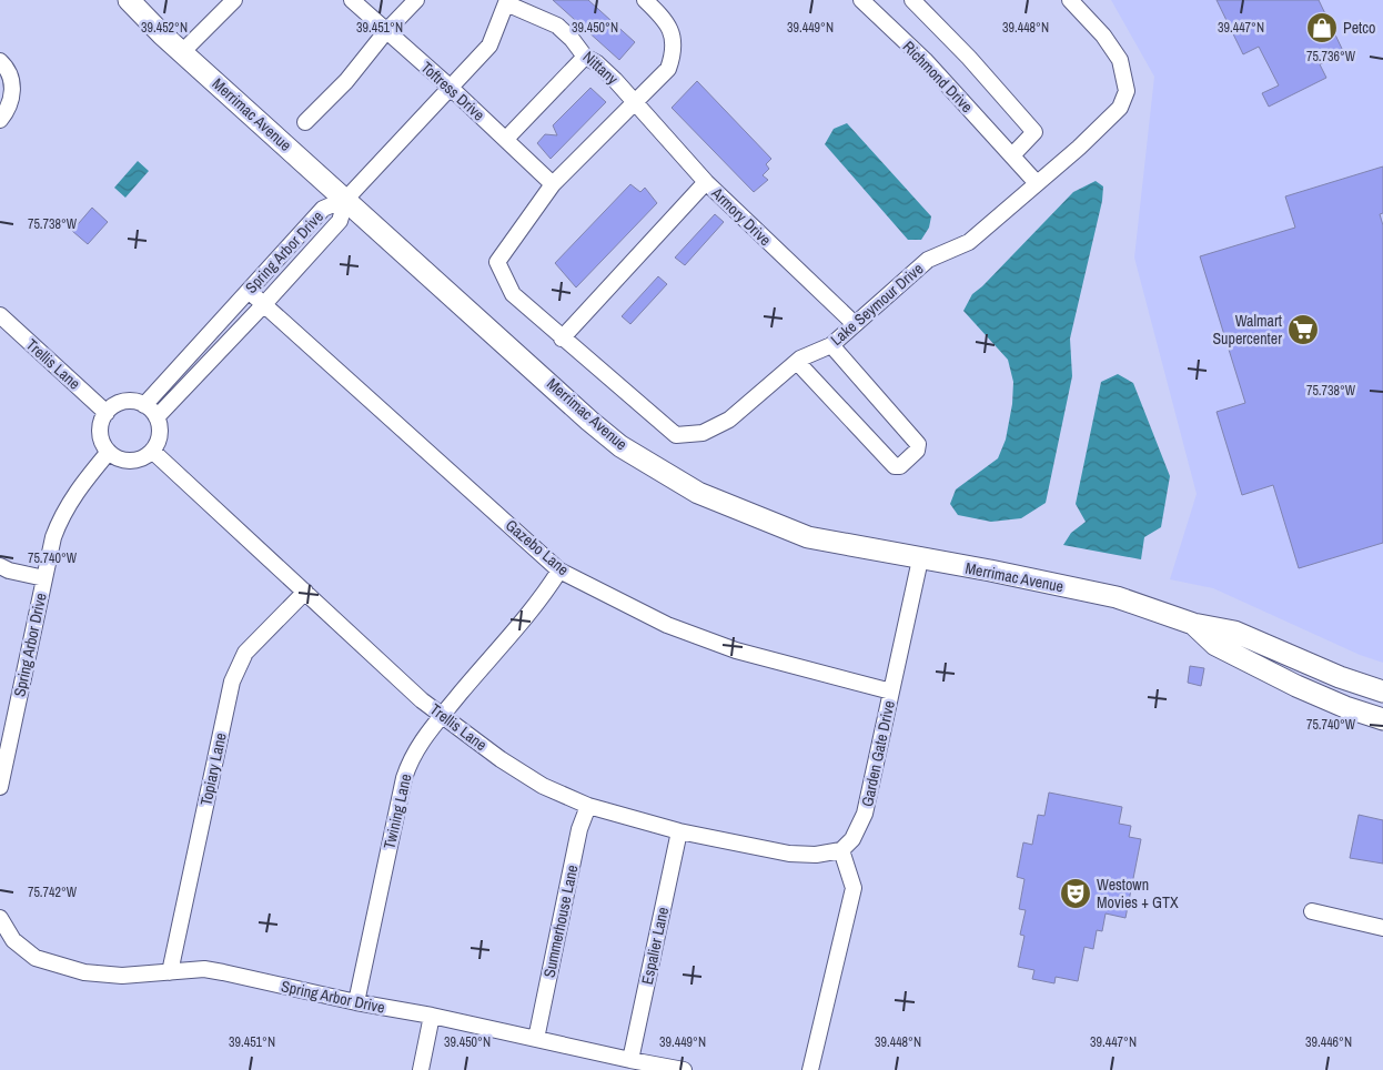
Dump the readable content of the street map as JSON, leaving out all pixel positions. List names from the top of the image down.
{
  "streets": {
    "street": [
      "Nittany",
      "Richmond Drive",
      "Toftress Drive",
      "Merrimac Avenue",
      "Armory Drive",
      "Spring Arbor Drive",
      "Lake Seymour Drive",
      "Trellis Lane",
      "Gazebo Lane",
      "Garden Gate Drive",
      "Topiary Lane",
      "Twining Lane",
      "Summerhouse Lane",
      "Espalier Lane"
    ]
  },
  "crossings": [
    ["Nittany", "Armory Drive"],
    ["Nittany", "Lake Seymour Drive"],
    ["Richmond Drive", "Lake Seymour Drive"],
    ["Toftress Drive", "Lake Seymour Drive"],
    ["Merrimac Avenue", "Spring Arbor Drive"],
    ["Merrimac Avenue", "Garden Gate Drive"],
    ["Armory Drive", "Lake Seymour Drive"],
    ["Spring Arbor Drive", "Trellis Lane"],
    ["Spring Arbor Drive", "Gazebo Lane"],
    ["Spring Arbor Drive", "Topiary Lane"],
    ["Spring Arbor Drive", "Twining Lane"],
    ["Spring Arbor Drive", "Summerhouse Lane"],
    ["Spring Arbor Drive", "Espalier Lane"],
    ["Trellis Lane", "Garden Gate Drive"],
    ["Trellis Lane", "Topiary Lane"],
    ["Trellis Lane", "Twining Lane"],
    ["Trellis Lane", "Summerhouse Lane"],
    ["Trellis Lane", "Espalier Lane"],
    ["Gazebo Lane", "Garden Gate Drive"],
    ["Gazebo Lane", "Twining Lane"]
  ],
  "places": {
    "shop": ["Petco"],
    "supermarket": ["Walmart Supercenter"],
    "theatre": ["Westown Movies + GTX"]
  },
  "coordinates": [
    "39.452°N",
    "39.451°N",
    "39.450°N",
    "39.449°N",
    "39.448°N",
    "39.447°N",
    "75.736°W",
    "75.738°W",
    "75.740°W",
    "75.742°W",
    "39.446°N"
  ]
}
